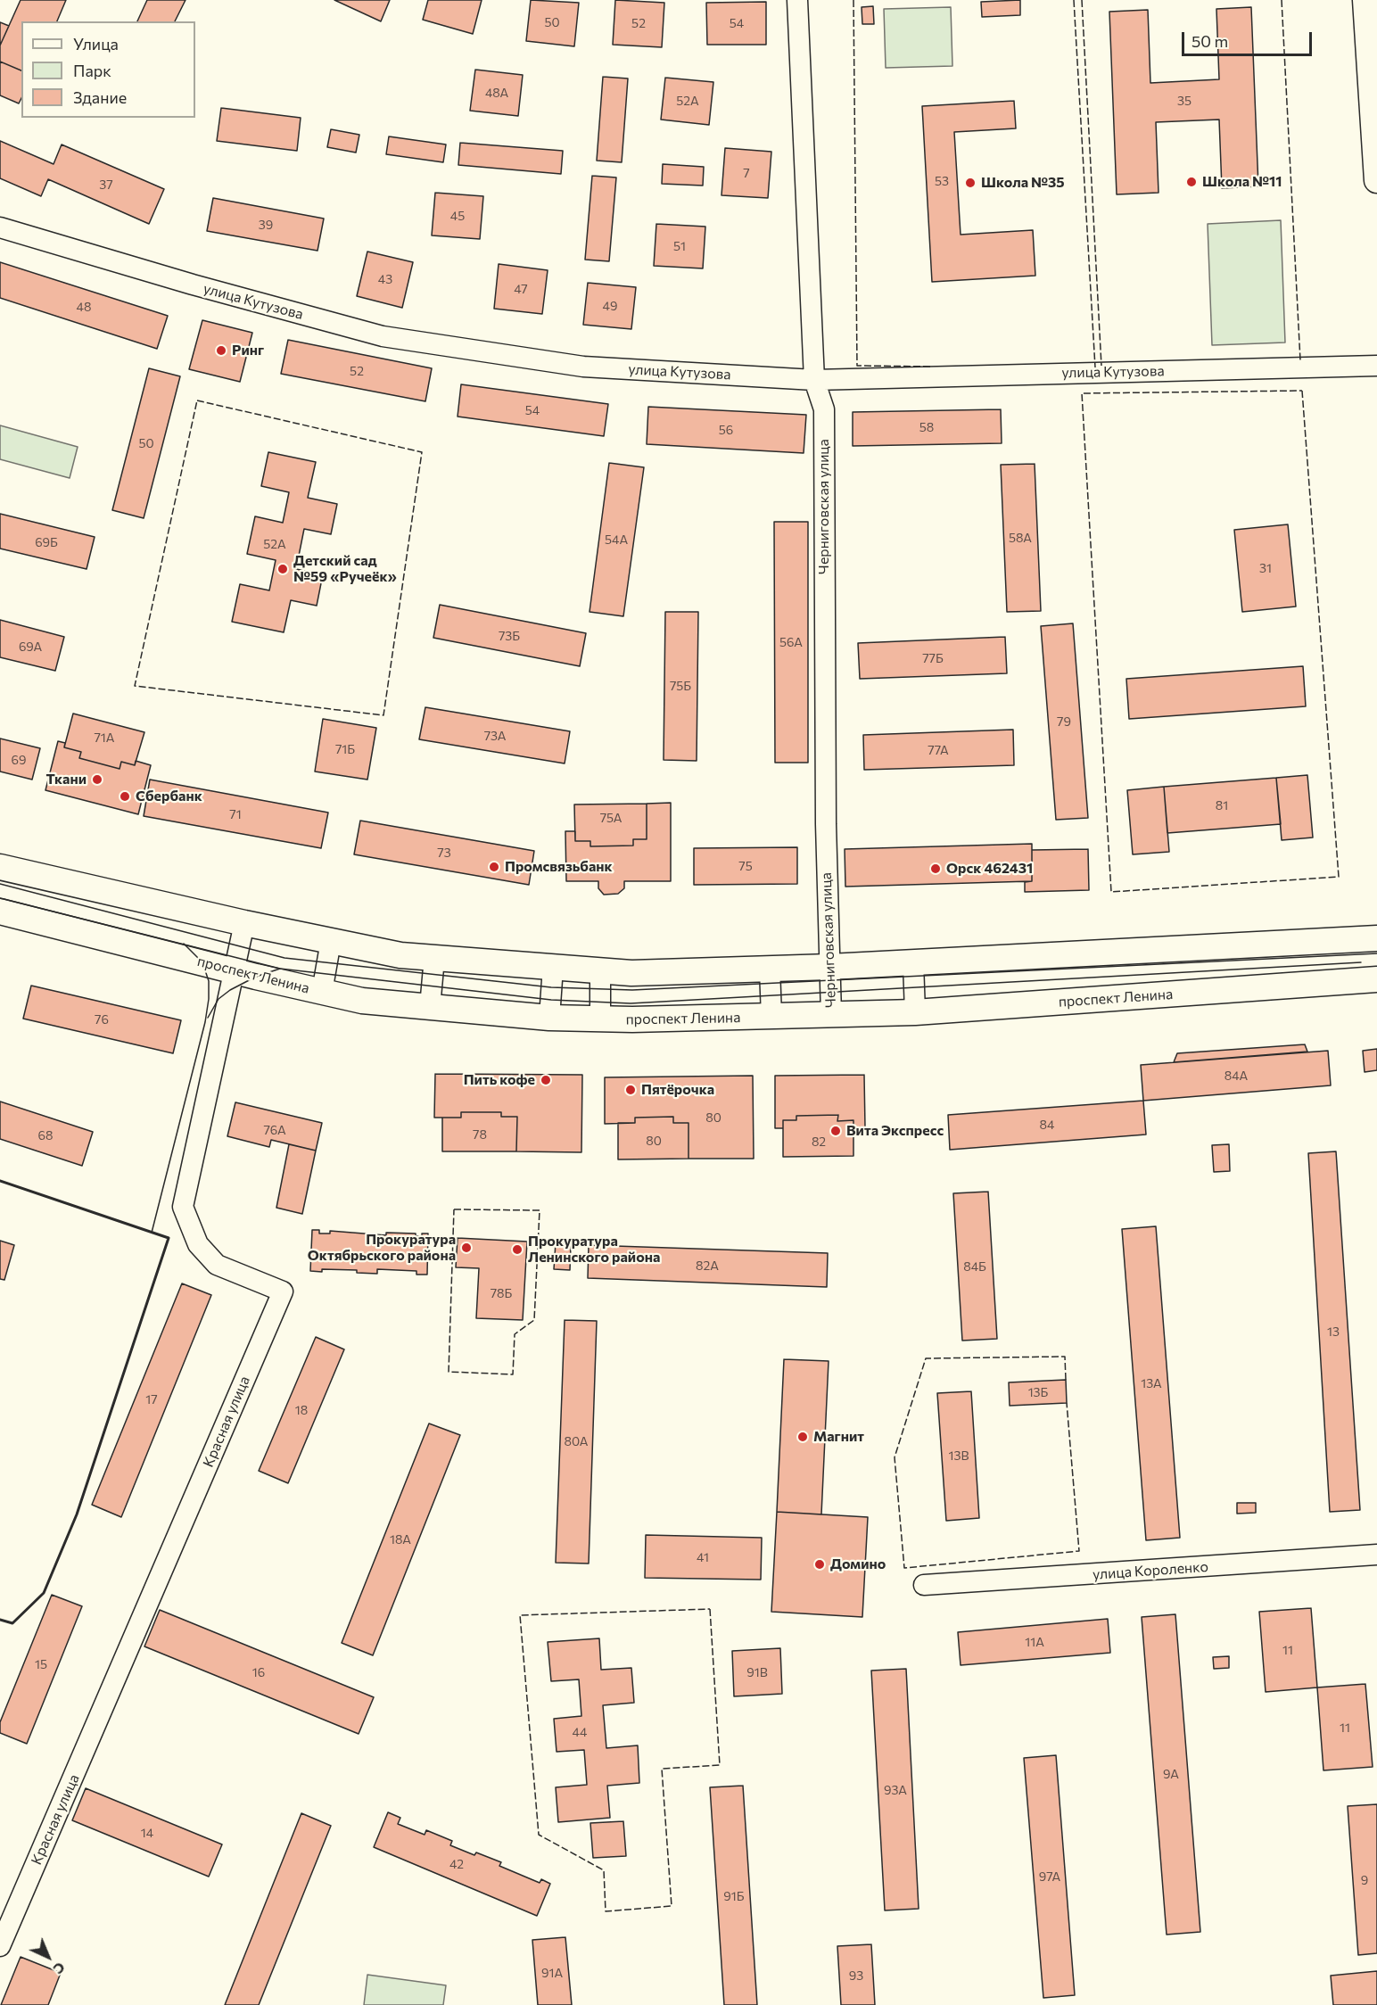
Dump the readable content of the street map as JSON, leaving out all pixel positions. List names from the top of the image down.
{
  "streets": {
    "main road": ["проспект Ленина"],
    "street": [
      "улица Кутузова",
      "Черниговская улица",
      "Красная улица",
      "улица Короленко"
    ]
  },
  "crossings": [
    ["улица Кутузова", "Черниговская улица"],
    ["Черниговская улица", "проспект Ленина"],
    ["проспект Ленина", "Красная улица"]
  ],
  "places": [
    "Школа №11",
    "Школа №35",
    "Ринг",
    "Детский сад №59 «Ручеёк»",
    "Ткани",
    "Сбербанк",
    "Промсвязьбанк",
    "Орск 462431",
    "Пить кофе",
    "Пятёрочка",
    "Вита Экспресс",
    "Прокуратура Октябрьского района",
    "Прокуратура Ленинского района",
    "Магнит",
    "Домино"
  ],
  "house_numbers": [
    "50",
    "52",
    "54",
    "48А",
    "52А",
    "35",
    "7",
    "53",
    "37",
    "45",
    "39",
    "51",
    "43",
    "47",
    "49",
    "48",
    "52",
    "54",
    "58",
    "56",
    "50",
    "58А",
    "54А",
    "69Б",
    "52А",
    "31",
    "73Б",
    "56А",
    "69А",
    "77Б",
    "75Б",
    "79",
    "73А",
    "71А",
    "71Б",
    "77А",
    "69",
    "81",
    "71",
    "75А",
    "73",
    "75",
    "76",
    "84А",
    "80",
    "84",
    "76А",
    "78",
    "68",
    "80",
    "82",
    "82А",
    "84Б",
    "78Б",
    "13",
    "13А",
    "13Б",
    "17",
    "18",
    "80А",
    "13В",
    "18А",
    "41",
    "11А",
    "11",
    "15",
    "16",
    "91В",
    "11",
    "44",
    "9А",
    "93А",
    "14",
    "42",
    "97А",
    "9",
    "91Б",
    "91А",
    "93"
  ],
  "legend": ["Улица", "Парк", "Здание"],
  "scale_bar": "50 m",
  "north": "bottom right"
}
